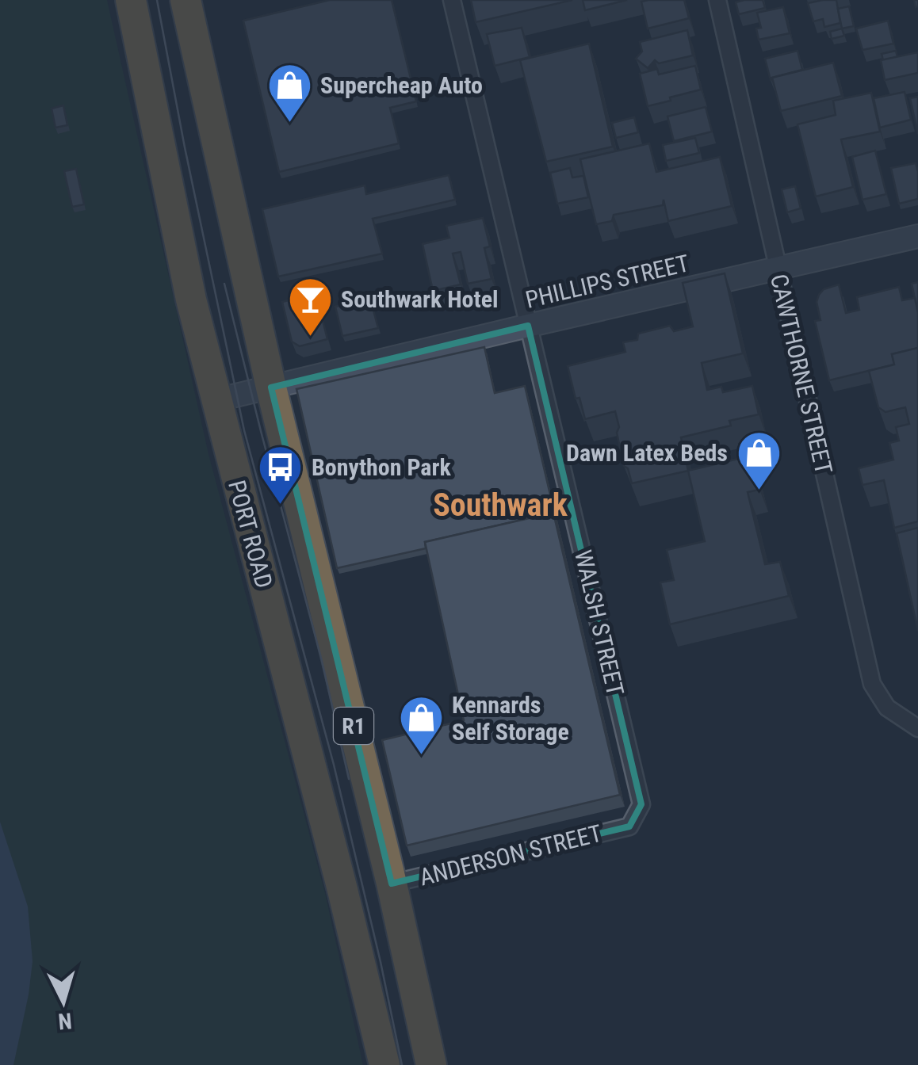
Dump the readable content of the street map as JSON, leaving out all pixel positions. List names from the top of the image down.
{
  "streets": {
    "highway": ["PORT ROAD", "R1"],
    "street": [
      "PHILLIPS STREET",
      "CAWTHORNE STREET",
      "WALSH STREET",
      "ANDERSON STREET"
    ]
  },
  "crossings": [
    ["PHILLIPS STREET", "CAWTHORNE STREET"],
    ["PHILLIPS STREET", "PORT ROAD"],
    ["PHILLIPS STREET", "WALSH STREET"],
    ["PHILLIPS STREET", "R1"],
    ["WALSH STREET", "ANDERSON STREET"],
    ["R1", "ANDERSON STREET"]
  ],
  "districts": ["Southwark"],
  "places": {
    "shop": ["Supercheap Auto", "Dawn Latex Beds", "Kennards Self Storage"],
    "bar": ["Southwark Hotel"],
    "bus stop": ["Bonython Park"]
  },
  "north": "bottom"
}
